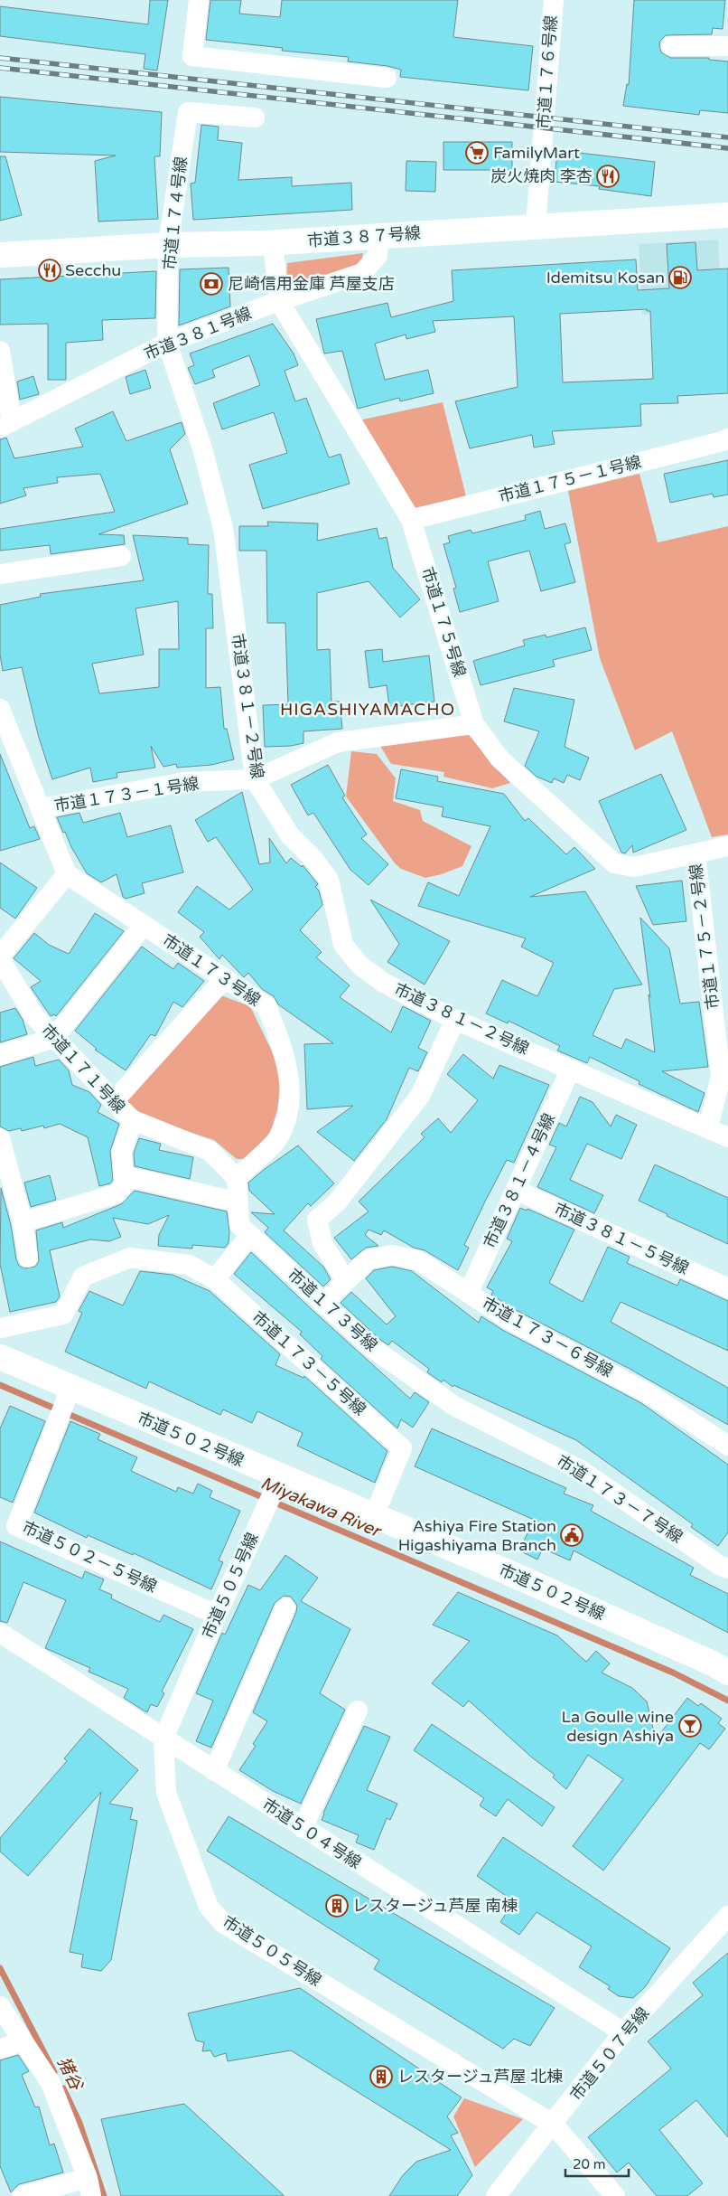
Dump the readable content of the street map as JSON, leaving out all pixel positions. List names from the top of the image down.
{
  "streets": {
    "street": [
      "市道１７６号線",
      "市道１７４号線",
      "市道３８７号線",
      "市道３８１号線",
      "市道１７５－１号線",
      "市道１７５号線",
      "市道３８１－２号線",
      "市道１７３－１号線",
      "市道１７５－２号線",
      "市道１７３号線",
      "市道１７１号線",
      "市道３８１－４号線",
      "市道３８１－５号線",
      "市道１７３－６号線",
      "市道１７３－５号線",
      "市道５０２号線",
      "市道１７３－７号線",
      "市道５０２－５号線",
      "市道５０５号線",
      "市道５０４号線",
      "市道５０７号線"
    ]
  },
  "crossings": [
    ["市道１７６号線", "市道３８７号線"],
    ["市道１７４号線", "市道３８７号線"],
    ["市道１７４号線", "市道３８１号線"],
    ["市道１７４号線", "市道３８１－２号線"],
    ["市道３８７号線", "市道３８１号線"],
    ["市道３８７号線", "市道１７５号線"],
    ["市道３８１号線", "市道１７５号線"],
    ["市道３８１号線", "市道３８１－２号線"],
    ["市道１７５－１号線", "市道１７５号線"],
    ["市道１７５号線", "市道１７３－１号線"],
    ["市道１７５号線", "市道１７５－２号線"],
    ["市道３８１－２号線", "市道１７３－１号線"],
    ["市道３８１－２号線", "市道１７５－２号線"],
    ["市道３８１－２号線", "市道３８１－４号線"],
    ["市道１７３号線", "市道１７１号線"],
    ["市道１７３号線", "市道１７３－６号線"],
    ["市道１７３号線", "市道１７３－７号線"],
    ["市道３８１－４号線", "市道３８１－５号線"],
    ["市道３８１－４号線", "市道１７３－６号線"],
    ["市道１７３－５号線", "市道５０２号線"],
    ["市道５０２号線", "市道５０２－５号線"],
    ["市道５０２号線", "市道５０５号線"],
    ["市道５０２－５号線", "市道５０５号線"],
    ["市道５０５号線", "市道５０４号線"],
    ["市道５０５号線", "市道５０７号線"],
    ["市道５０４号線", "市道５０７号線"]
  ],
  "districts": ["HIGASHIYAMACHO"],
  "water": ["Miyakawa River", "猪谷"],
  "places": {
    "supermarket": ["FamilyMart"],
    "restaurant": ["炭火焼肉 李杏", "Secchu"],
    "fuel station": ["Idemitsu Kosan"],
    "bank": ["尼崎信用金庫 芦屋支店"],
    "public building": ["Ashiya Fire Station Higashiyama Branch"],
    "bar": ["La Goulle wine design Ashiya"],
    "building": ["レスタージュ芦屋 南棟", "レスタージュ芦屋 北棟"]
  },
  "scale_bar": "20 m"
}
